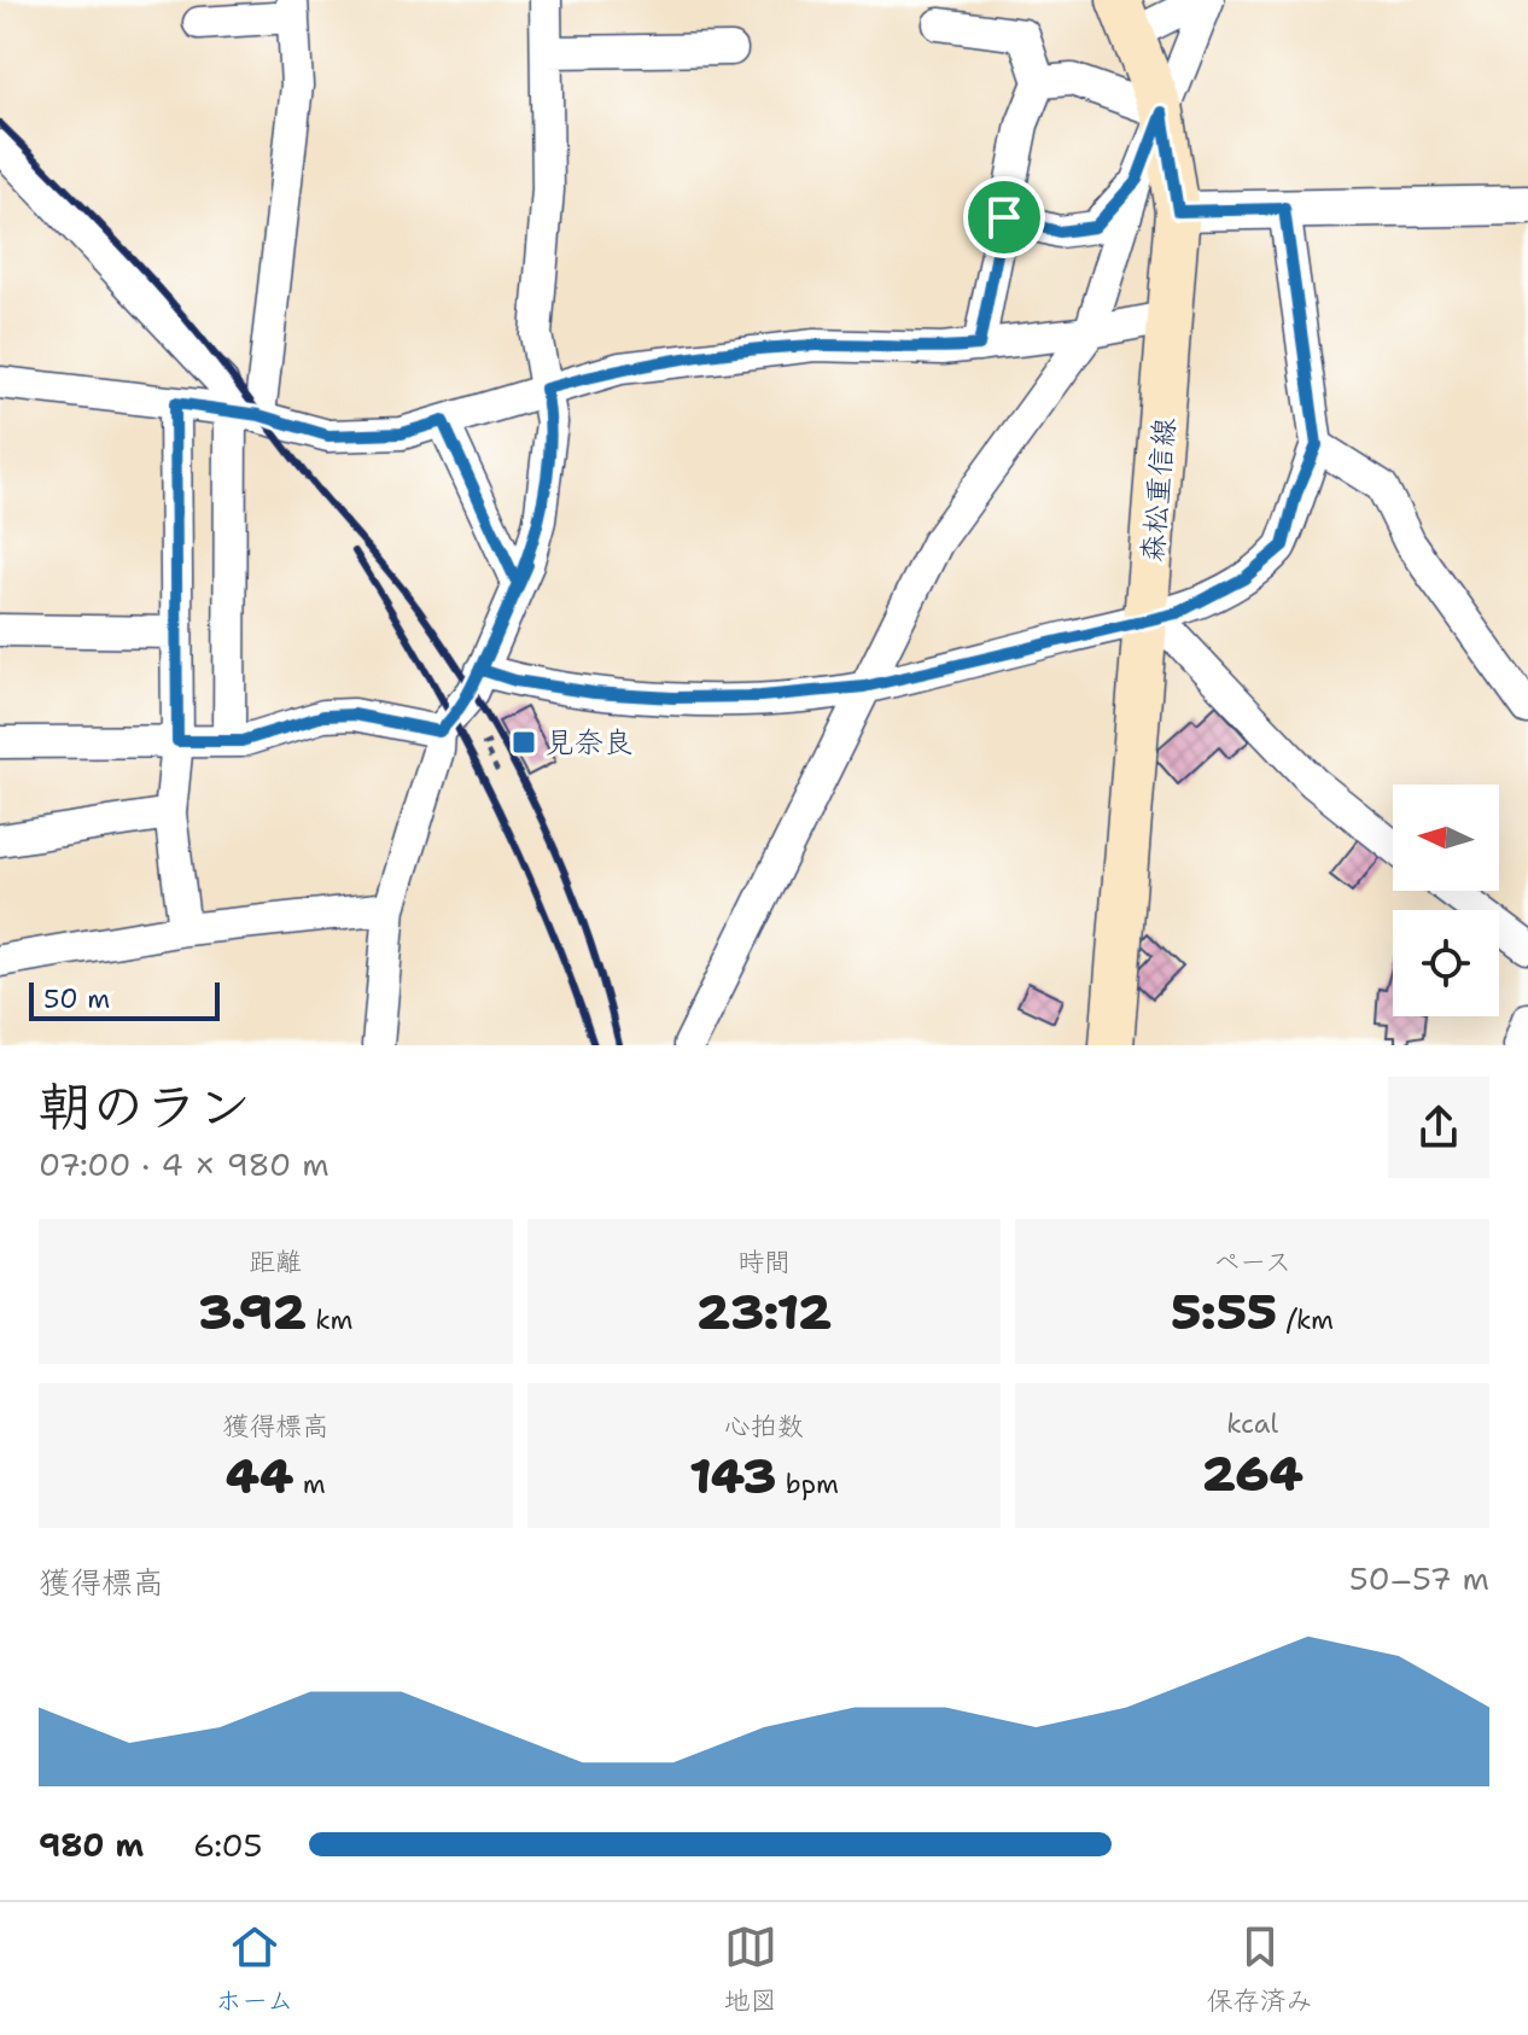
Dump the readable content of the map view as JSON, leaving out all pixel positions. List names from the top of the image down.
{
  "streets": {
    "main road": ["森松重信線"]
  },
  "places": {
    "transit": ["見奈良"]
  },
  "scale_bar": "50 m",
  "north": "left",
  "page": {
    "scale": "50 m",
    "heading": ["朝のラン", "07:00 · 4 × 980 m"],
    "stats": [
      ["距離", "3.92 km"],
      ["時間", "23:12"],
      ["ペース", "5:55 /km"],
      ["獲得標高", "44 m"],
      ["心拍数", "143 bpm"],
      ["kcal", "264"]
    ],
    "chart": ["獲得標高", "50–57 m"],
    "list": [
      {
        "name": "980 m",
        "note": "6:05"
      }
    ],
    "tabs": ["ホーム", "地図", "保存済み"]
  }
}
